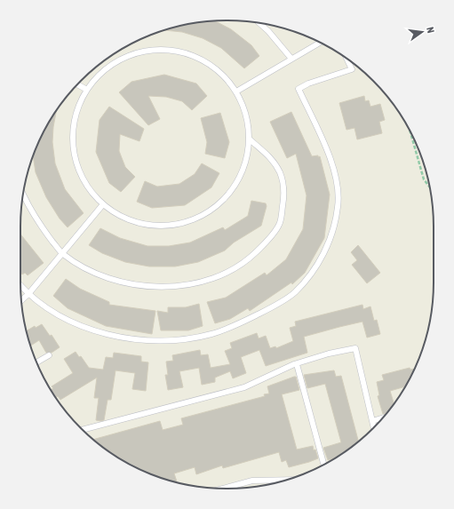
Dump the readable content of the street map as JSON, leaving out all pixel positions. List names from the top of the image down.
{
  "north": "right"
}
